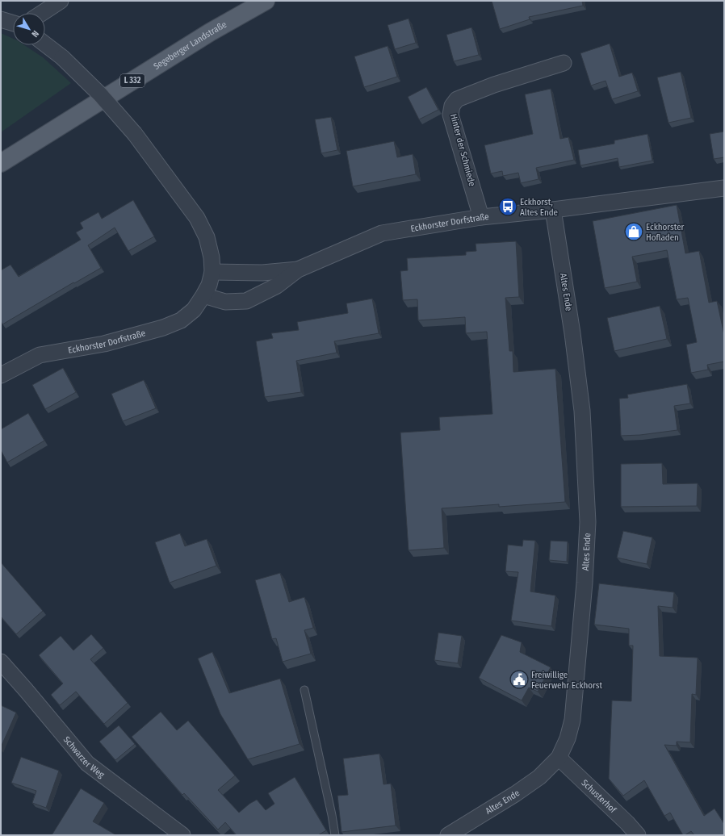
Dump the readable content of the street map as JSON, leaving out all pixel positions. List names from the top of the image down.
{
  "streets": {
    "main road": ["Segeberger Landstraße", "L 332"],
    "street": [
      "Hinter der Schmiede",
      "Eckhorster Dorfstraße",
      "Altes Ende",
      "Schwarzer Weg",
      "Schusterhof"
    ]
  },
  "crossings": [
    ["Hinter der Schmiede", "Eckhorster Dorfstraße"],
    ["Eckhorster Dorfstraße", "Altes Ende"],
    ["Altes Ende", "Schusterhof"]
  ],
  "places": {
    "bus stop": ["Eckhorst, Altes Ende"],
    "shop": ["Eckhorster Hofladen"],
    "public building": ["Freiwillige Feuerwehr Eckhorst"]
  },
  "north": "bottom right"
}
